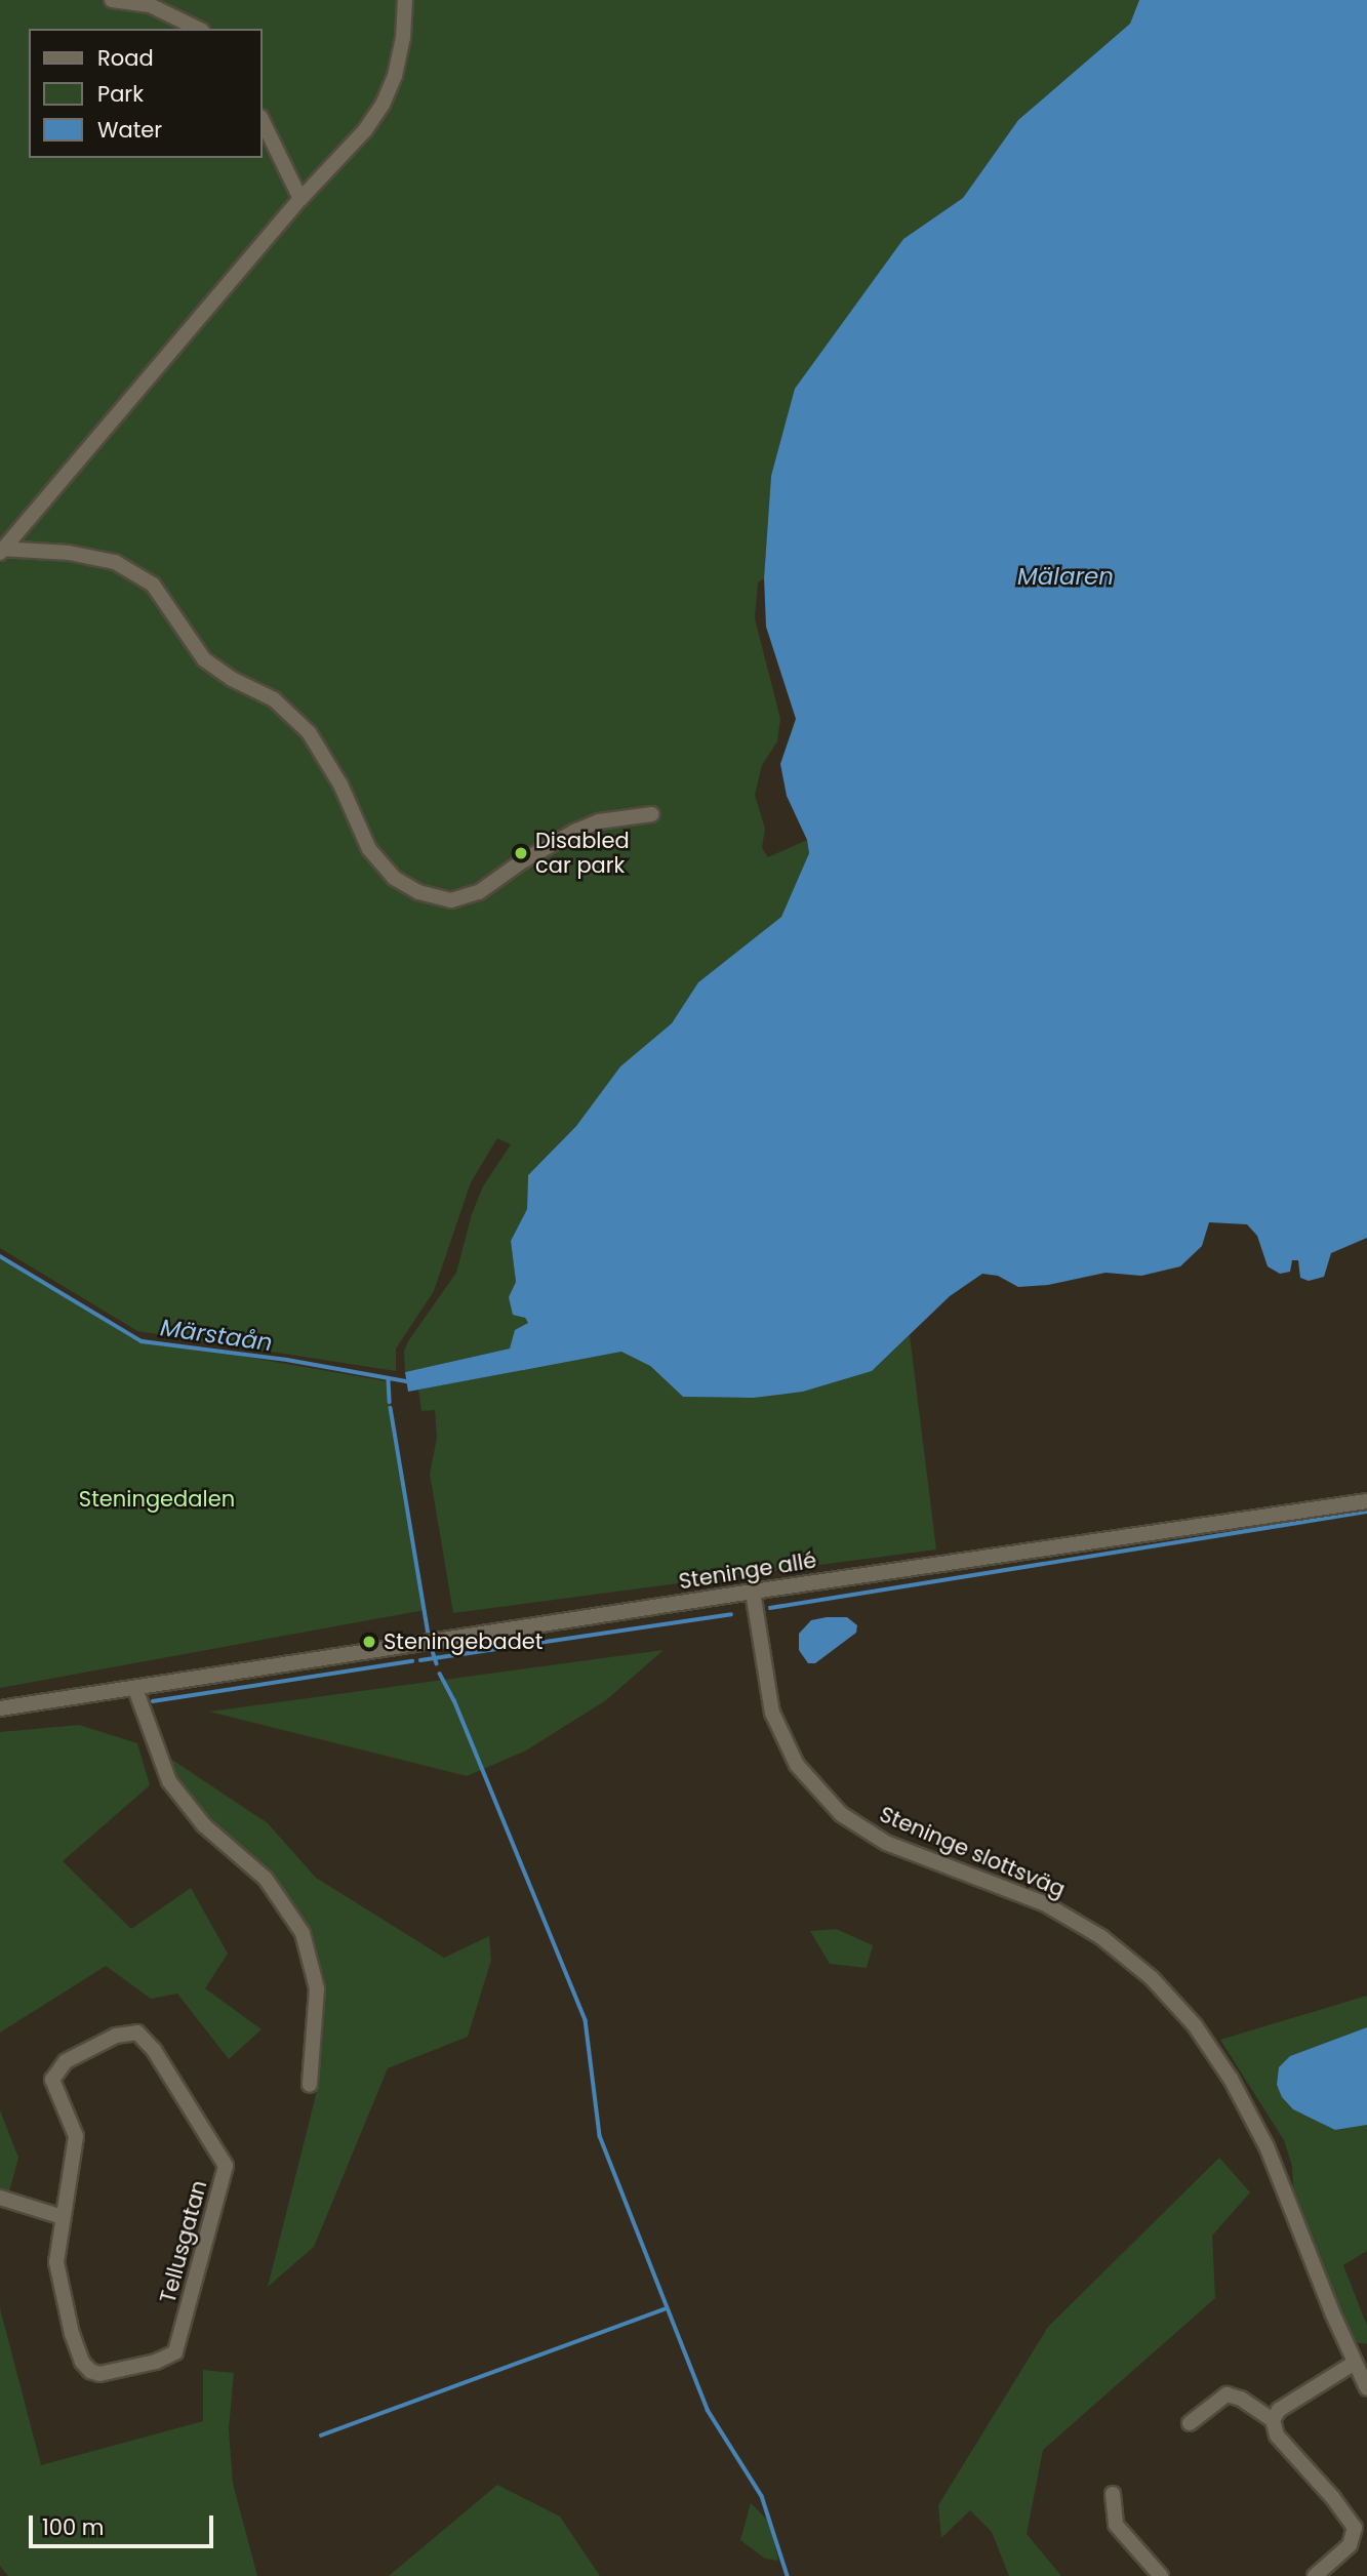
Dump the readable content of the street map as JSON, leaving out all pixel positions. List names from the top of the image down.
{
  "streets": {
    "street": ["Steninge allé", "Steninge slottsväg", "Tellusgatan"]
  },
  "crossings": [
    ["Steninge allé", "Steninge slottsväg"]
  ],
  "water": ["Mälaren", "Märstaån"],
  "parks": ["Steningedalen"],
  "places": ["Disabled car park", "Steningebadet"],
  "legend": ["Road", "Park", "Water"],
  "scale_bar": "100 m"
}
